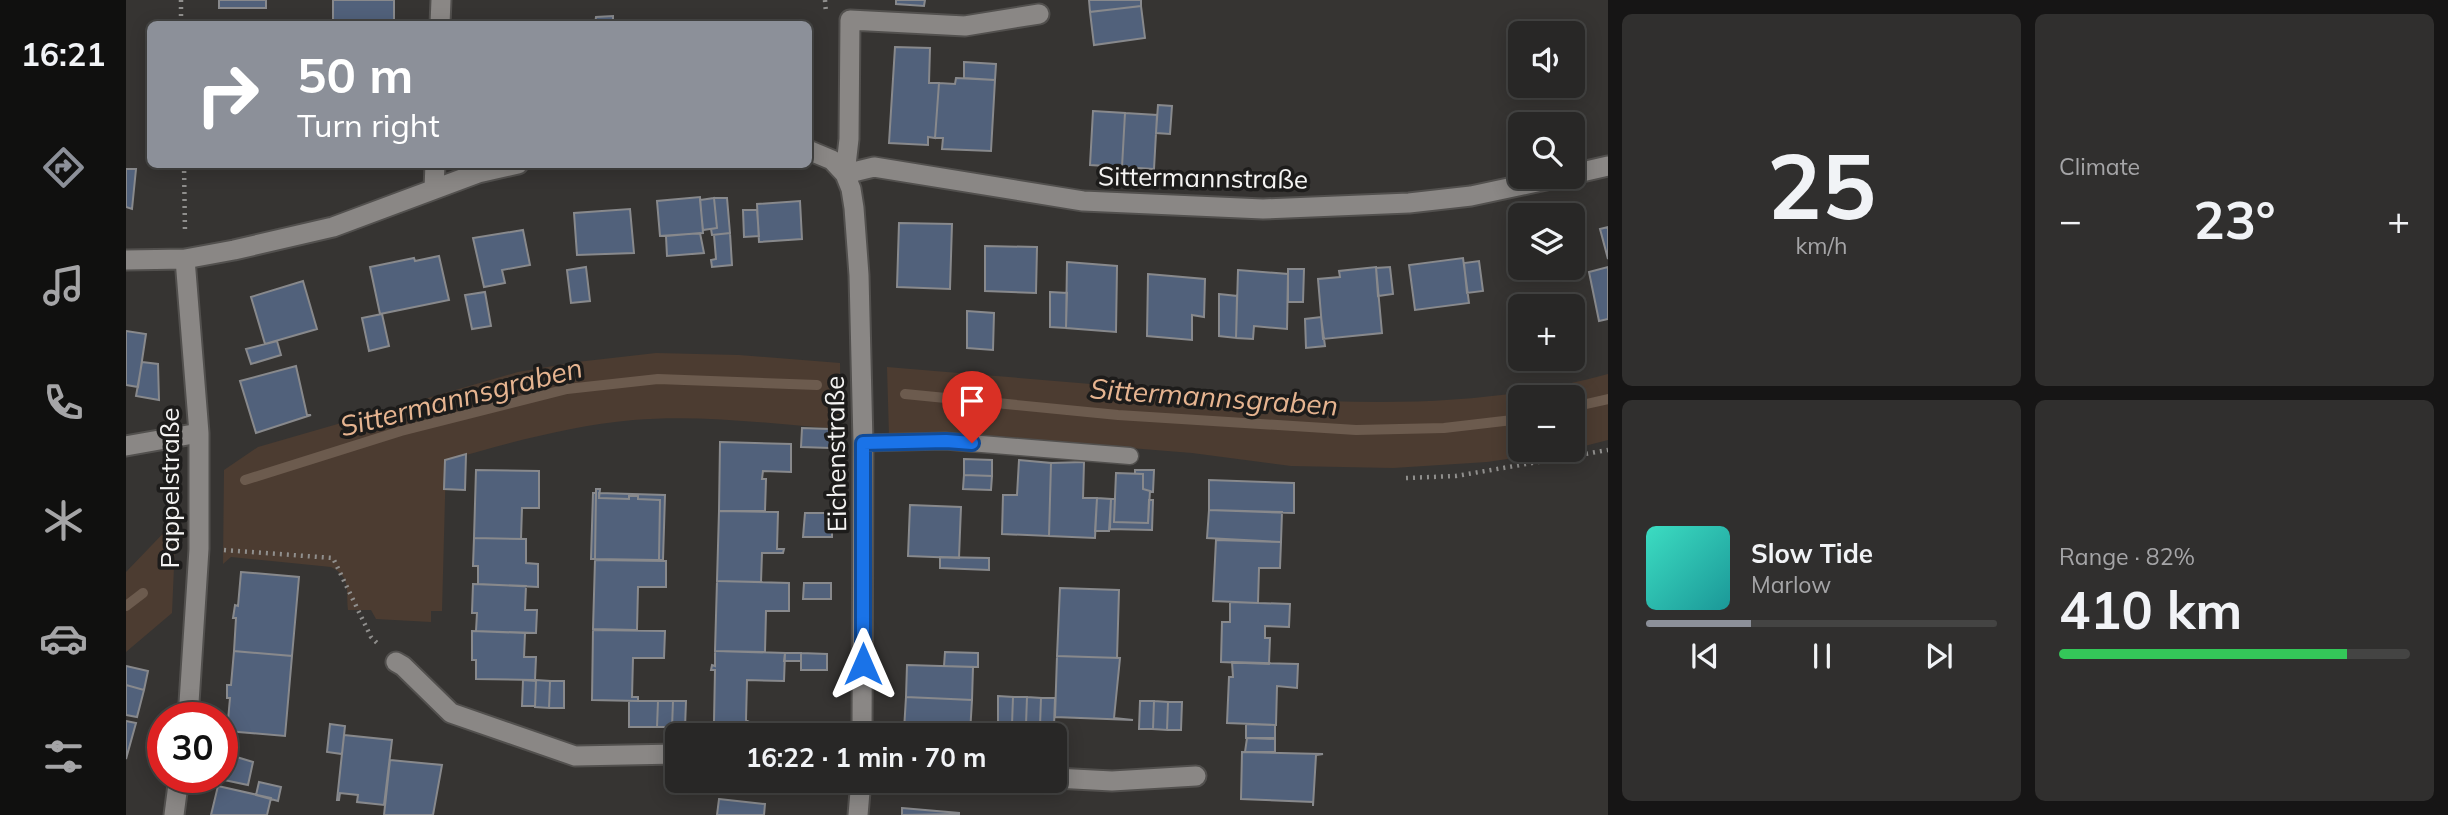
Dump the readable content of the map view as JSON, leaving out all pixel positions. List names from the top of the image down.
{
  "streets": {
    "street": ["Sittermannstraße", "Eichenstraße", "Pappelstraße"]
  },
  "crossings": [
    ["Sittermannstraße", "Eichenstraße"]
  ],
  "water": ["Sittermannsgraben"],
  "page": {
    "tabs": "16:21",
    "tile": [
      ["25", "km/h"],
      "Climate",
      ["Range · 82%", "410 km"]
    ],
    "map_buttons": ["+", "−"],
    "turn": ["50 m", "Turn right"],
    "heat": ["−", "23°", "+"],
    "song": ["Slow Tide", "Marlow"],
    "limit": "30",
    "trip": "16:22 · 1 min · 70 m"
  }
}
